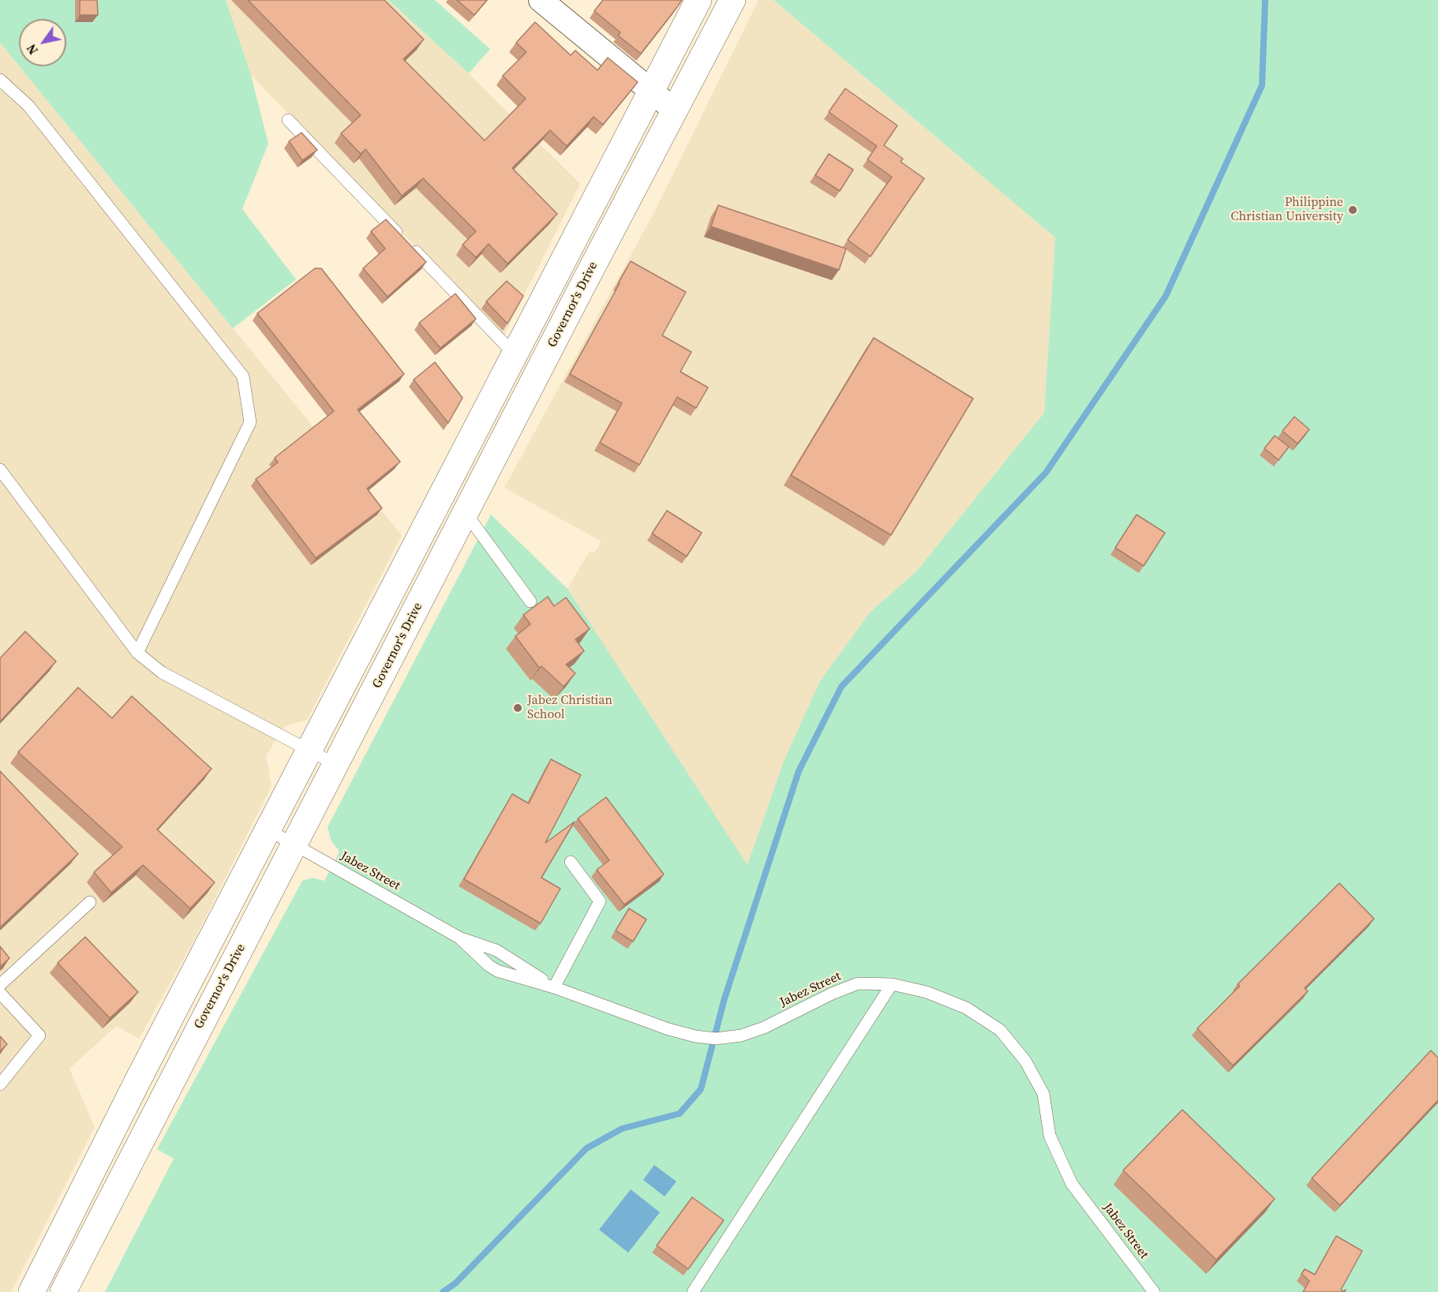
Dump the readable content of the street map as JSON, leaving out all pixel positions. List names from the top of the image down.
{
  "streets": {
    "highway": ["Governor's Drive"],
    "lane": ["Jabez Street"]
  },
  "crossings": [
    ["Governor's Drive", "Jabez Street"]
  ],
  "places": ["Philippine Christian University", "Jabez Christian School"],
  "north": "bottom left"
}
